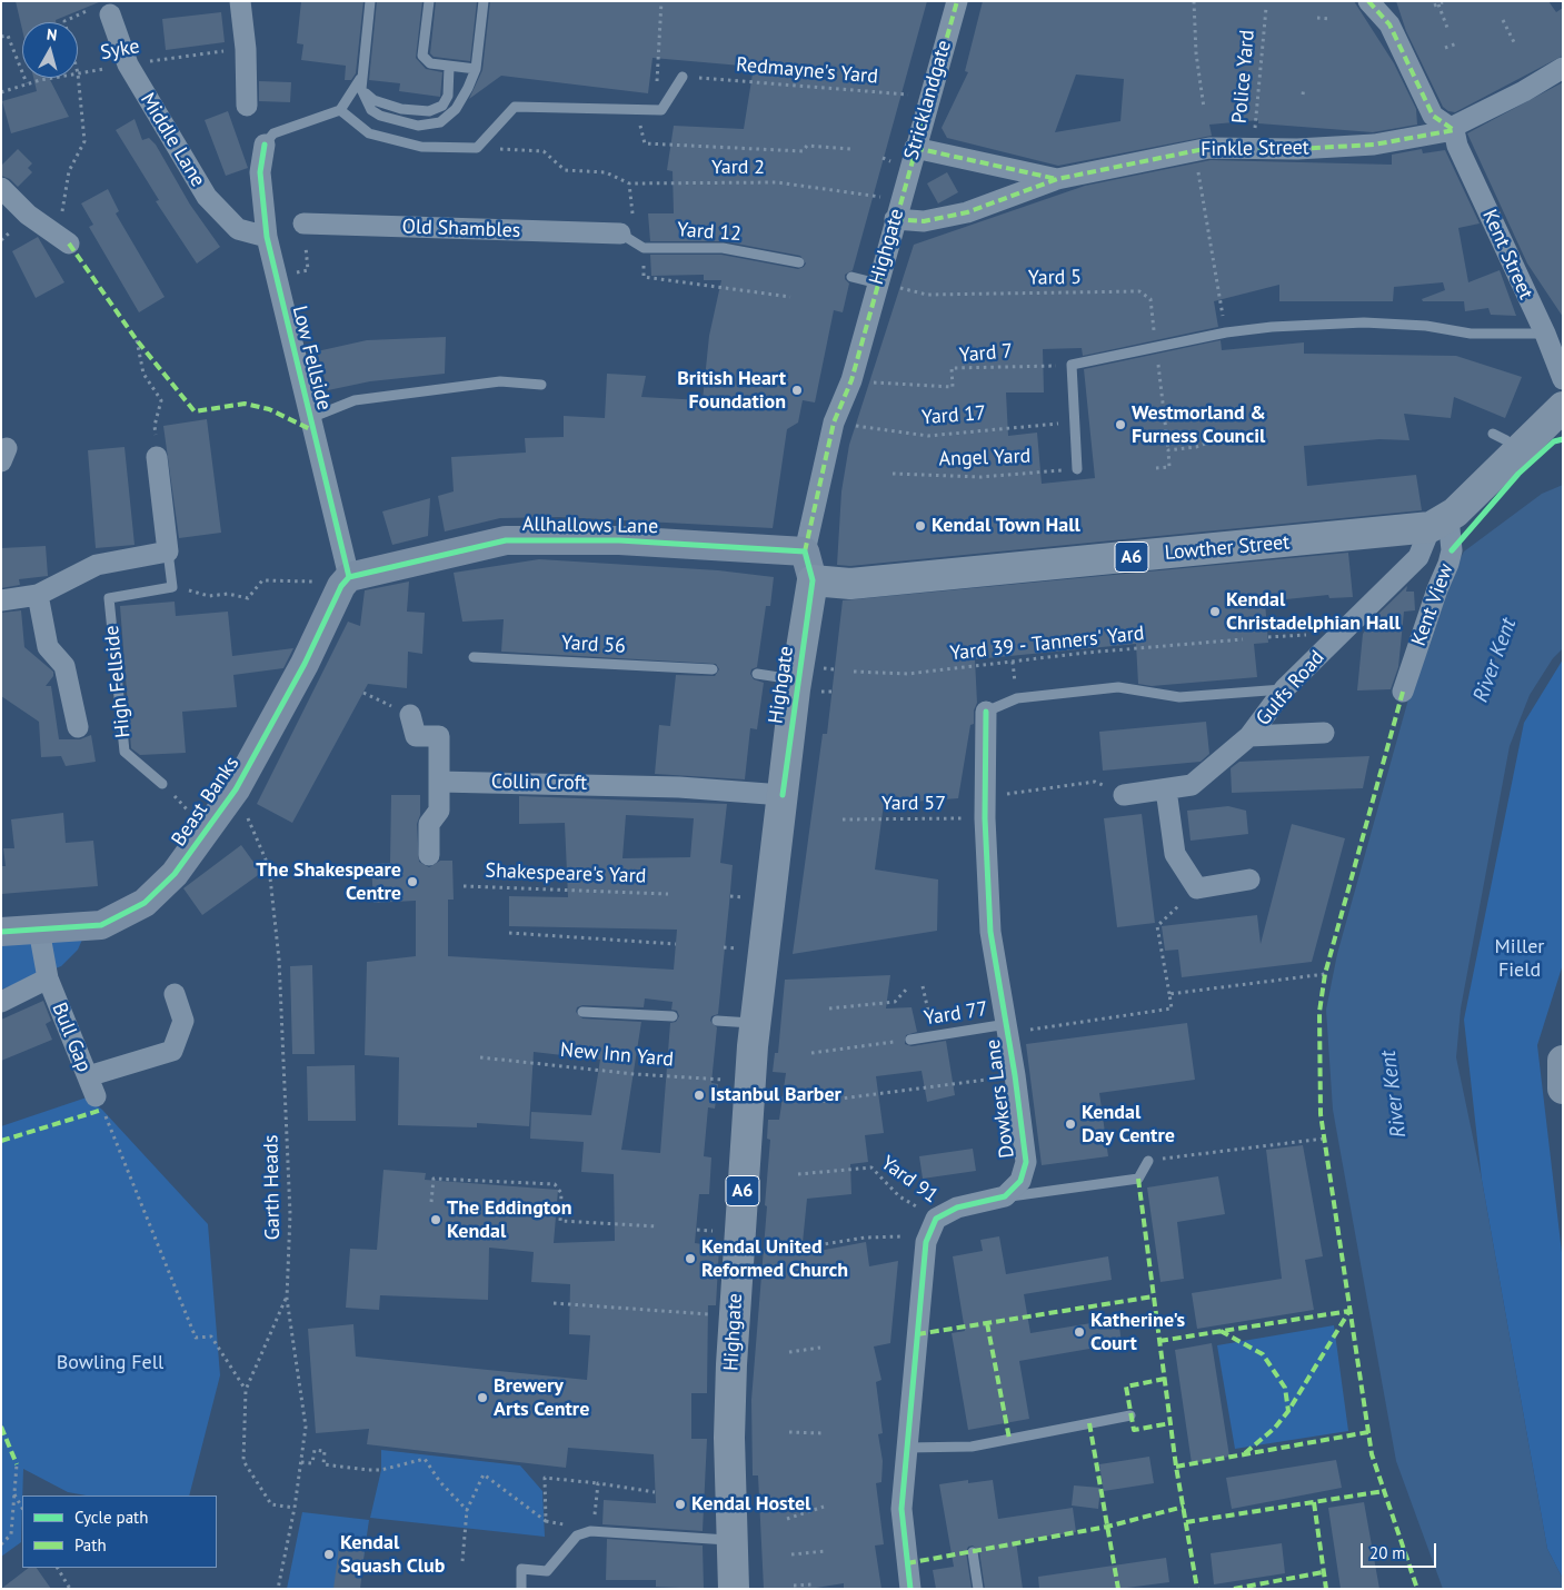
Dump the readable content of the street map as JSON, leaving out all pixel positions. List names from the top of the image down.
{
  "streets": {
    "highway": ["Highgate", "Lowther Street", "A6"],
    "street": [
      "Stricklandgate",
      "Middle Lane",
      "Finkle Street",
      "Old Shambles",
      "Kent Street",
      "Low Fellside",
      "Allhallows Lane",
      "Kent View",
      "High Fellside",
      "Gulfs Road",
      "Collin Croft",
      "Beast Banks",
      "Bull Gap",
      "Dowkers Lane"
    ],
    "lane": ["Yard 12", "Yard 56", "Yard 77"],
    "path": [
      "Syke",
      "Redmayne's Yard",
      "Police Yard",
      "Yard 2",
      "Yard 5",
      "Yard 7",
      "Yard 17",
      "Angel Yard",
      "Yard 39 - Tanners' Yard",
      "Yard 57",
      "Shakespeare's Yard",
      "New Inn Yard",
      "Yard 91",
      "Garth Heads"
    ]
  },
  "crossings": [
    ["Syke", "Middle Lane"],
    ["Redmayne's Yard", "Stricklandgate"],
    ["Police Yard", "Finkle Street"],
    ["Stricklandgate", "Finkle Street"],
    ["Stricklandgate", "Yard 2"],
    ["Stricklandgate", "Highgate"],
    ["Middle Lane", "Low Fellside"],
    ["Finkle Street", "Yard 2"],
    ["Finkle Street", "Highgate"],
    ["Finkle Street", "Kent Street"],
    ["Yard 2", "Highgate"],
    ["Highgate", "Yard 5"],
    ["Highgate", "Yard 7"],
    ["Highgate", "Yard 17"],
    ["Highgate", "Allhallows Lane"],
    ["Highgate", "Lowther Street"],
    ["Highgate", "Collin Croft"],
    ["Highgate", "New Inn Yard"],
    ["Low Fellside", "Allhallows Lane"],
    ["Low Fellside", "Beast Banks"],
    ["Allhallows Lane", "Lowther Street"],
    ["Allhallows Lane", "Beast Banks"],
    ["Lowther Street", "Kent View"],
    ["Lowther Street", "Gulfs Road"],
    ["Kent View", "Gulfs Road"],
    ["Beast Banks", "Garth Heads"],
    ["Yard 57", "Dowkers Lane"],
    ["Yard 77", "Dowkers Lane"]
  ],
  "water": ["River Kent"],
  "parks": ["Miller Field", "Bowling Fell"],
  "places": [
    "British Heart Foundation",
    "Westmorland & Furness Council",
    "Kendal Town Hall",
    "Kendal Christadelphian Hall",
    "The Shakespeare Centre",
    "Istanbul Barber",
    "Kendal Day Centre",
    "The Eddington Kendal",
    "Kendal United Reformed Church",
    "Katherine's Court",
    "Brewery Arts Centre",
    "Kendal Hostel",
    "Kendal Squash Club"
  ],
  "legend": ["Cycle path", "Path"],
  "scale_bar": "20 m",
  "north": "top"
}
